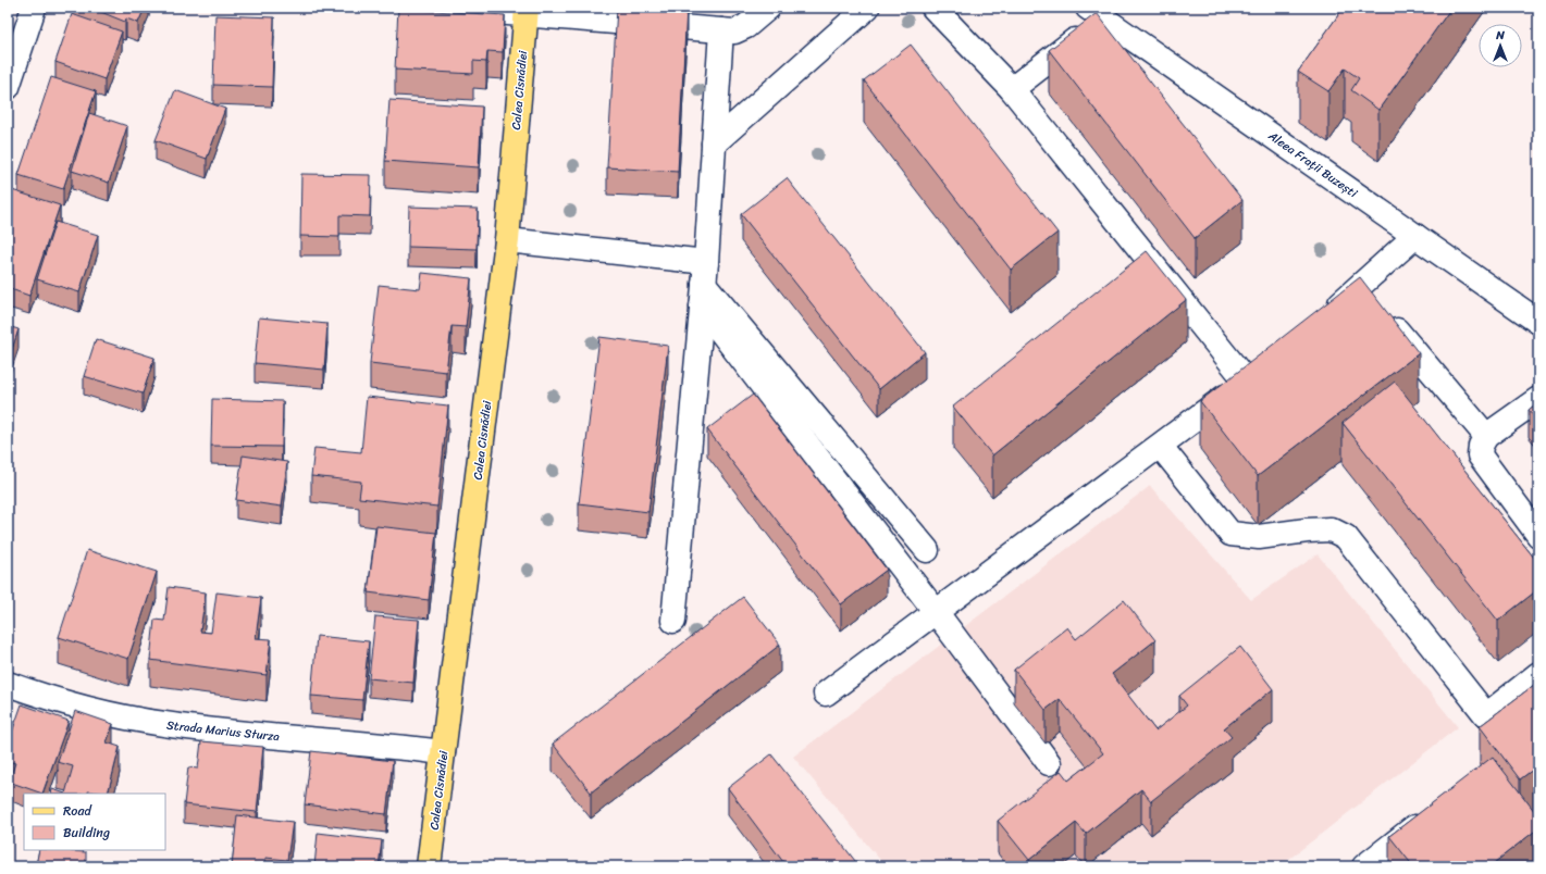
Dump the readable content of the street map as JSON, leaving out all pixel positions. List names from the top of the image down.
{
  "streets": {
    "main road": ["Calea Cisnădiei"],
    "street": ["Aleea Frații Buzești", "Strada Marius Sturza"]
  },
  "crossings": [
    ["Calea Cisnădiei", "Strada Marius Sturza"]
  ],
  "legend": ["Road", "Building"],
  "north": "top"
}
